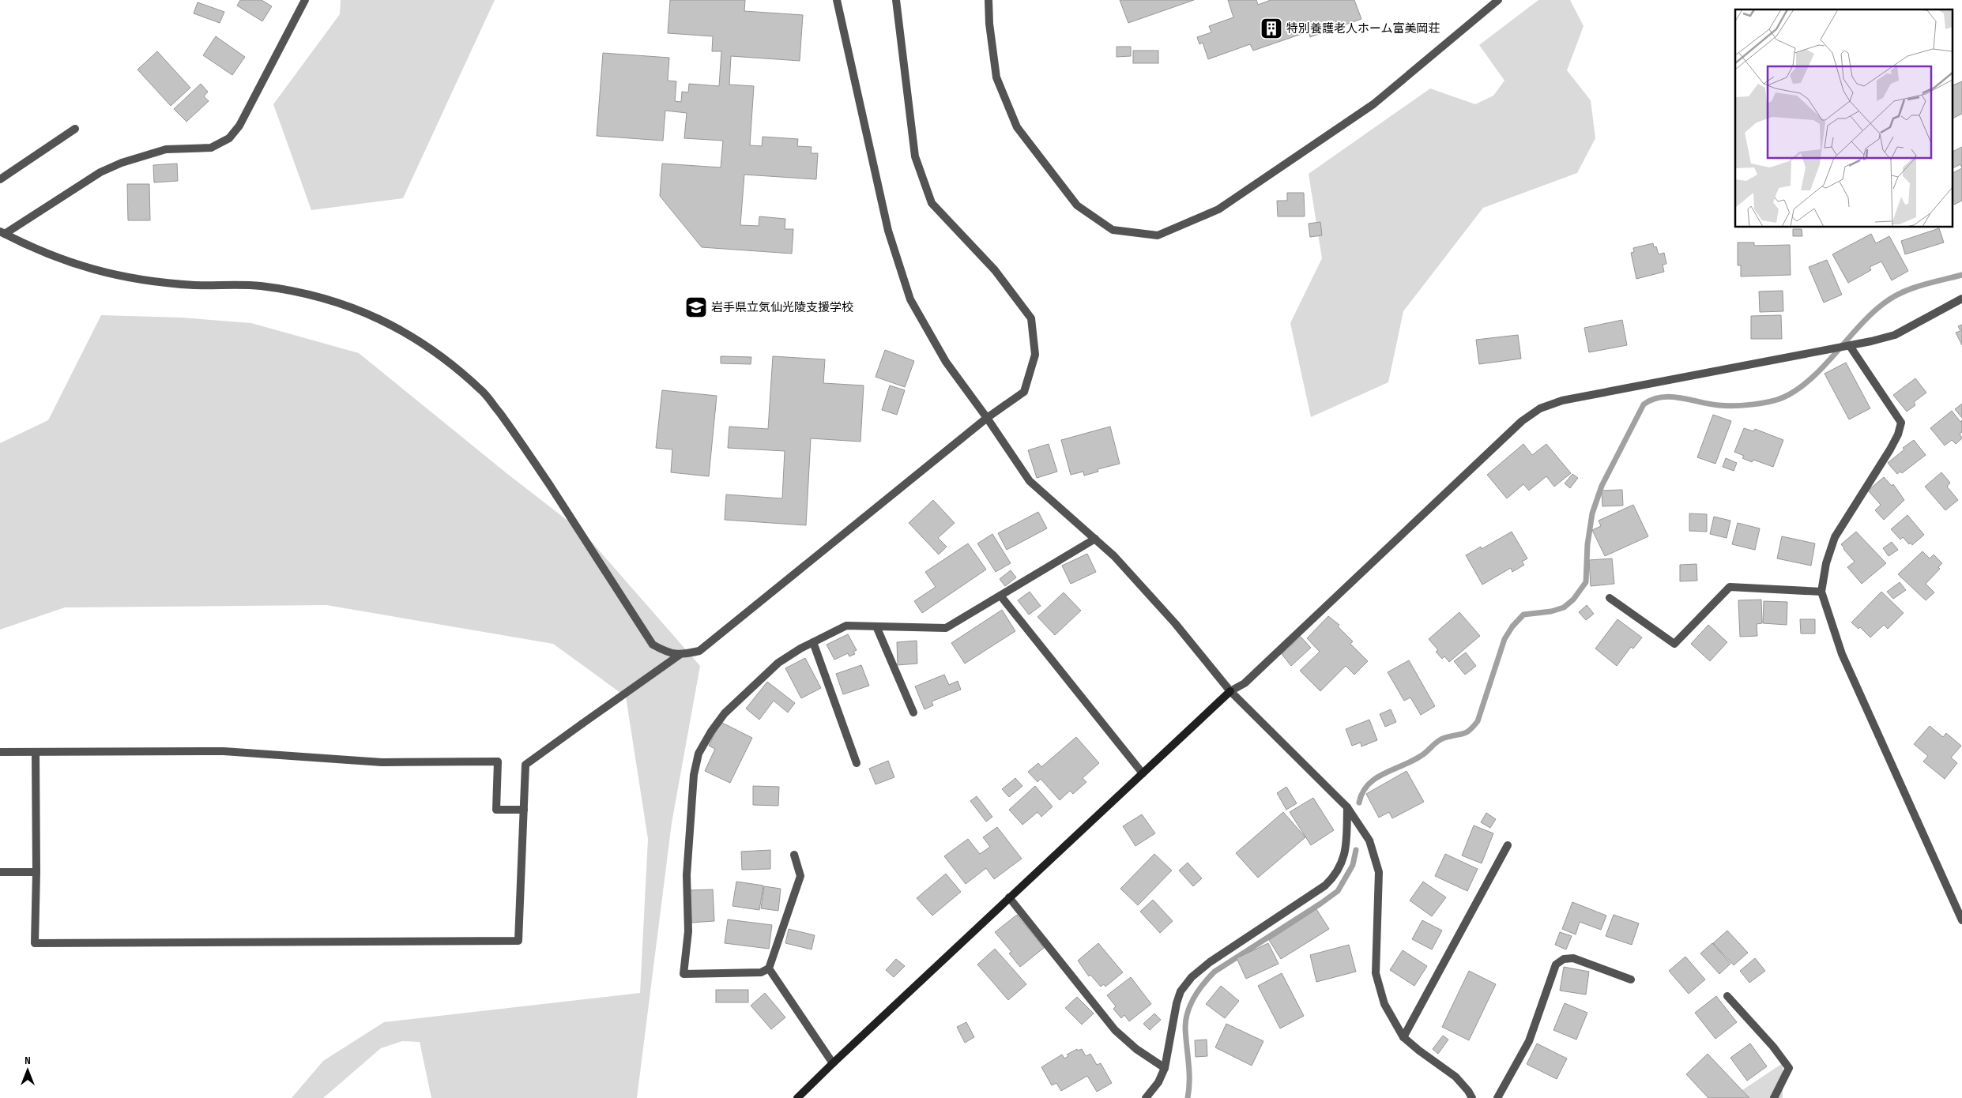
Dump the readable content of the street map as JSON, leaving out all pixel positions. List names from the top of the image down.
{
  "places": {
    "building": ["特別養護老人ホーム富美岡荘"],
    "school or university": ["岩手県立気仙光陵支援学校"]
  },
  "north": "top"
}
